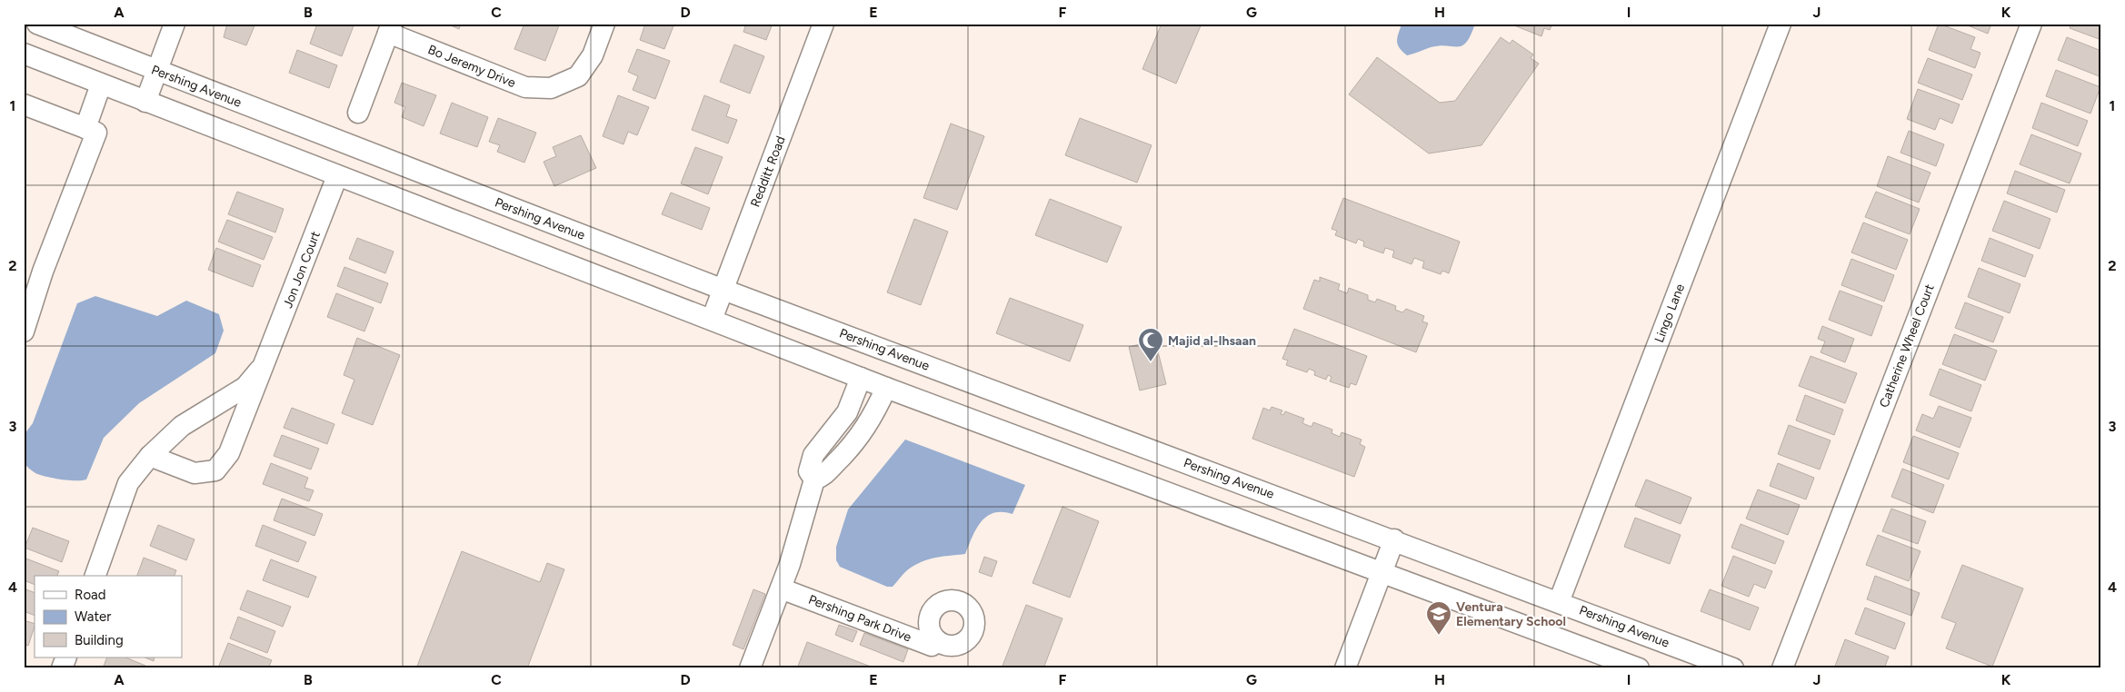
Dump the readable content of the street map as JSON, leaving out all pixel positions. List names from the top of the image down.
{
  "streets": {
    "street": [
      "Bo Jeremy Drive",
      "Pershing Avenue",
      "Redditt Road",
      "Jon Jon Court",
      "Lingo Lane",
      "Catherine Wheel Court",
      "Pershing Park Drive"
    ]
  },
  "crossings": [
    ["Pershing Avenue", "Redditt Road"],
    ["Pershing Avenue", "Lingo Lane"]
  ],
  "places": {
    "mosque": ["Majid al-Ihsaan"],
    "school or university": ["Ventura Elementary School"]
  },
  "legend": ["Road", "Water", "Building"],
  "grid": {
    "columns": [
      "A",
      "B",
      "C",
      "D",
      "E",
      "F",
      "G",
      "H",
      "I",
      "J",
      "K"
    ],
    "rows": [
      "1",
      "2",
      "3",
      "4"
    ]
  }
}
